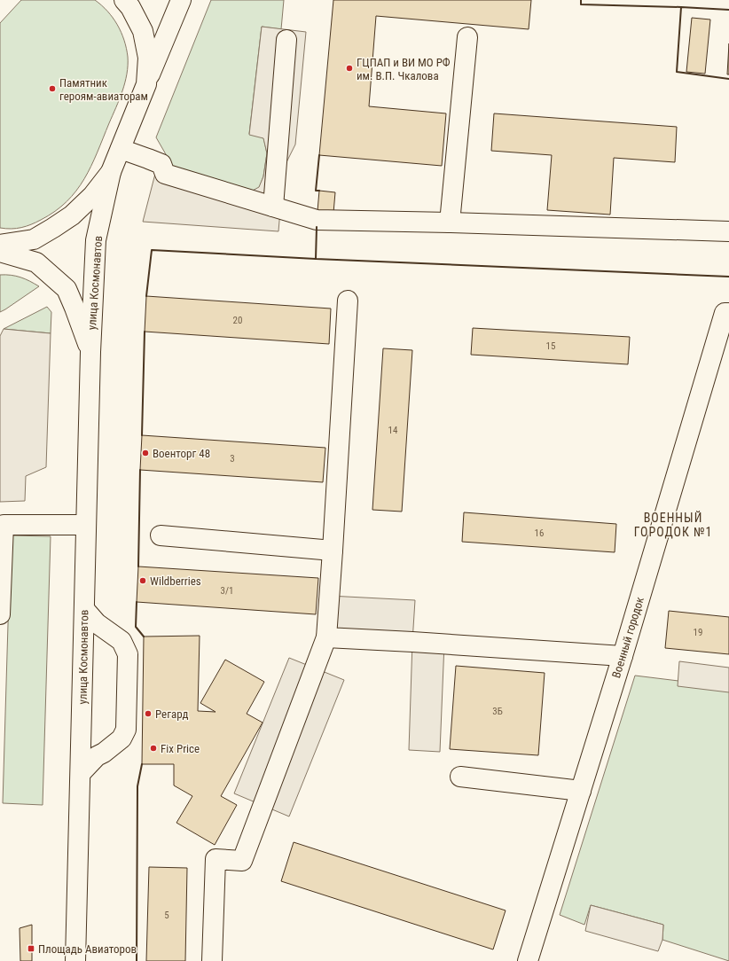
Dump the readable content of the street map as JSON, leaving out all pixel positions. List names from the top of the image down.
{
  "streets": {
    "main road": ["улица Космонавтов", "Военный городок"]
  },
  "districts": ["ВОЕННЫЙ ГОРОДОК №1"],
  "places": {
    "other": [
      "ГЦПАП и ВИ МО РФ им. В.П. Чкалова",
      "Памятник героям-авиаторам",
      "Военторг 48",
      "Wildberries",
      "Регард",
      "Fix Price"
    ],
    "transit": ["Площадь Авиаторов"]
  },
  "house_numbers": [
    "20",
    "15",
    "14",
    "3",
    "16",
    "3/1",
    "19",
    "3Б",
    "5"
  ]
}
